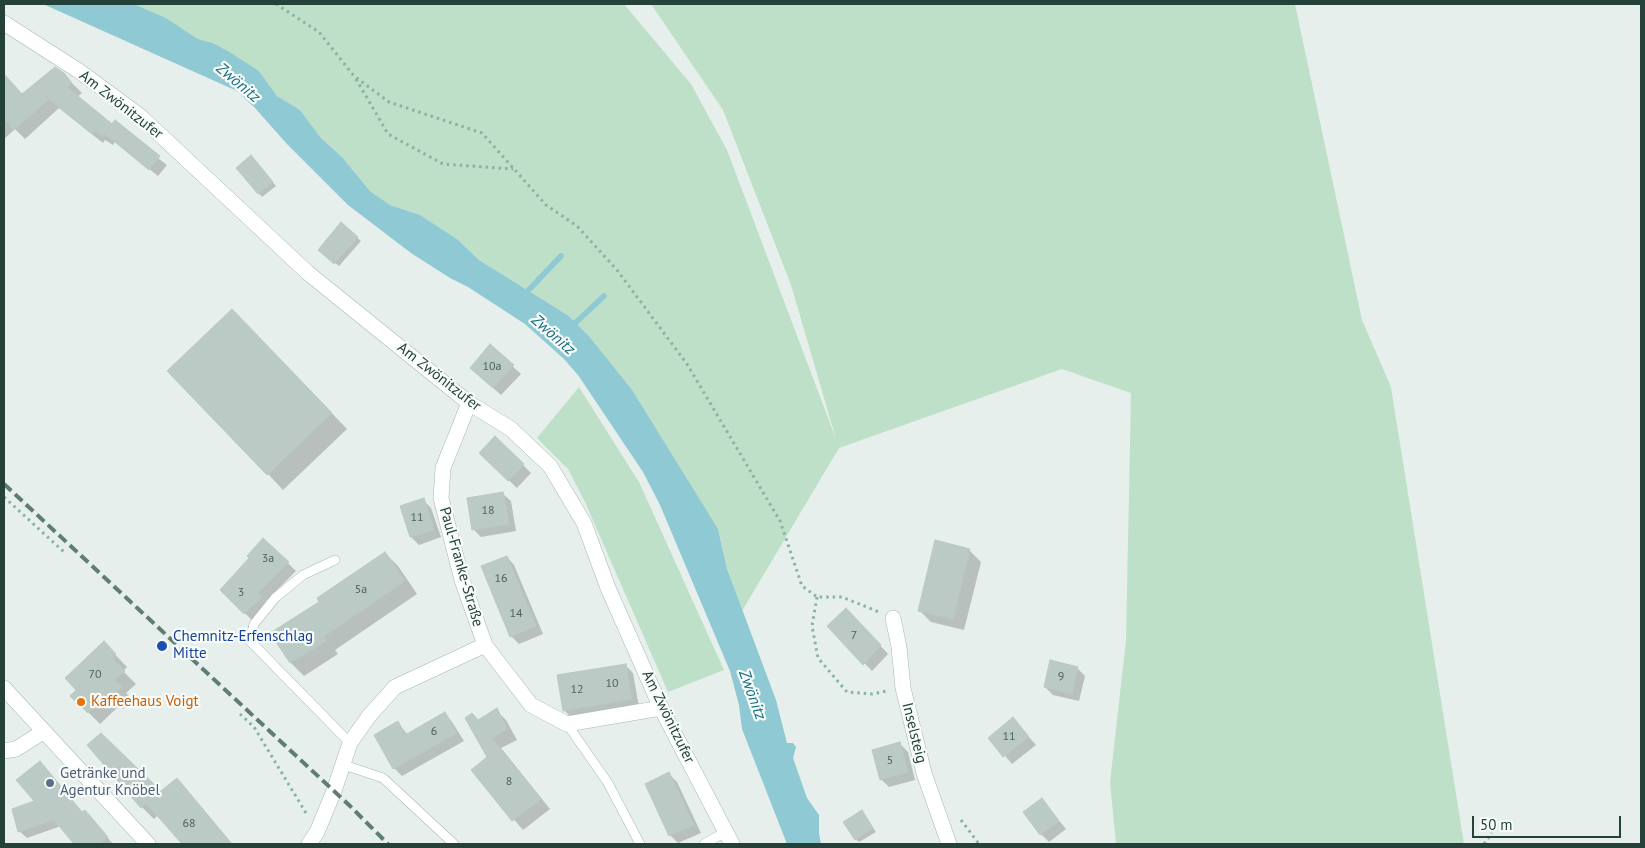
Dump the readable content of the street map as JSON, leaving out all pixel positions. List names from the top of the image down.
{
  "streets": {
    "street": ["Am Zwönitzufer", "Paul-Franke-Straße", "Inselsteig"]
  },
  "crossings": [
    ["Am Zwönitzufer", "Paul-Franke-Straße"]
  ],
  "water": ["Zwönitz"],
  "places": ["Chemnitz-Erfenschlag Mitte", "Kaffeehaus Voigt", "Getränke und Agentur Knöbel"],
  "house_numbers": [
    "10a",
    "18",
    "11",
    "3a",
    "16",
    "5a",
    "3",
    "14",
    "7",
    "70",
    "9",
    "10",
    "12",
    "6",
    "11",
    "5",
    "8",
    "68"
  ],
  "scale_bar": "50 m"
}
